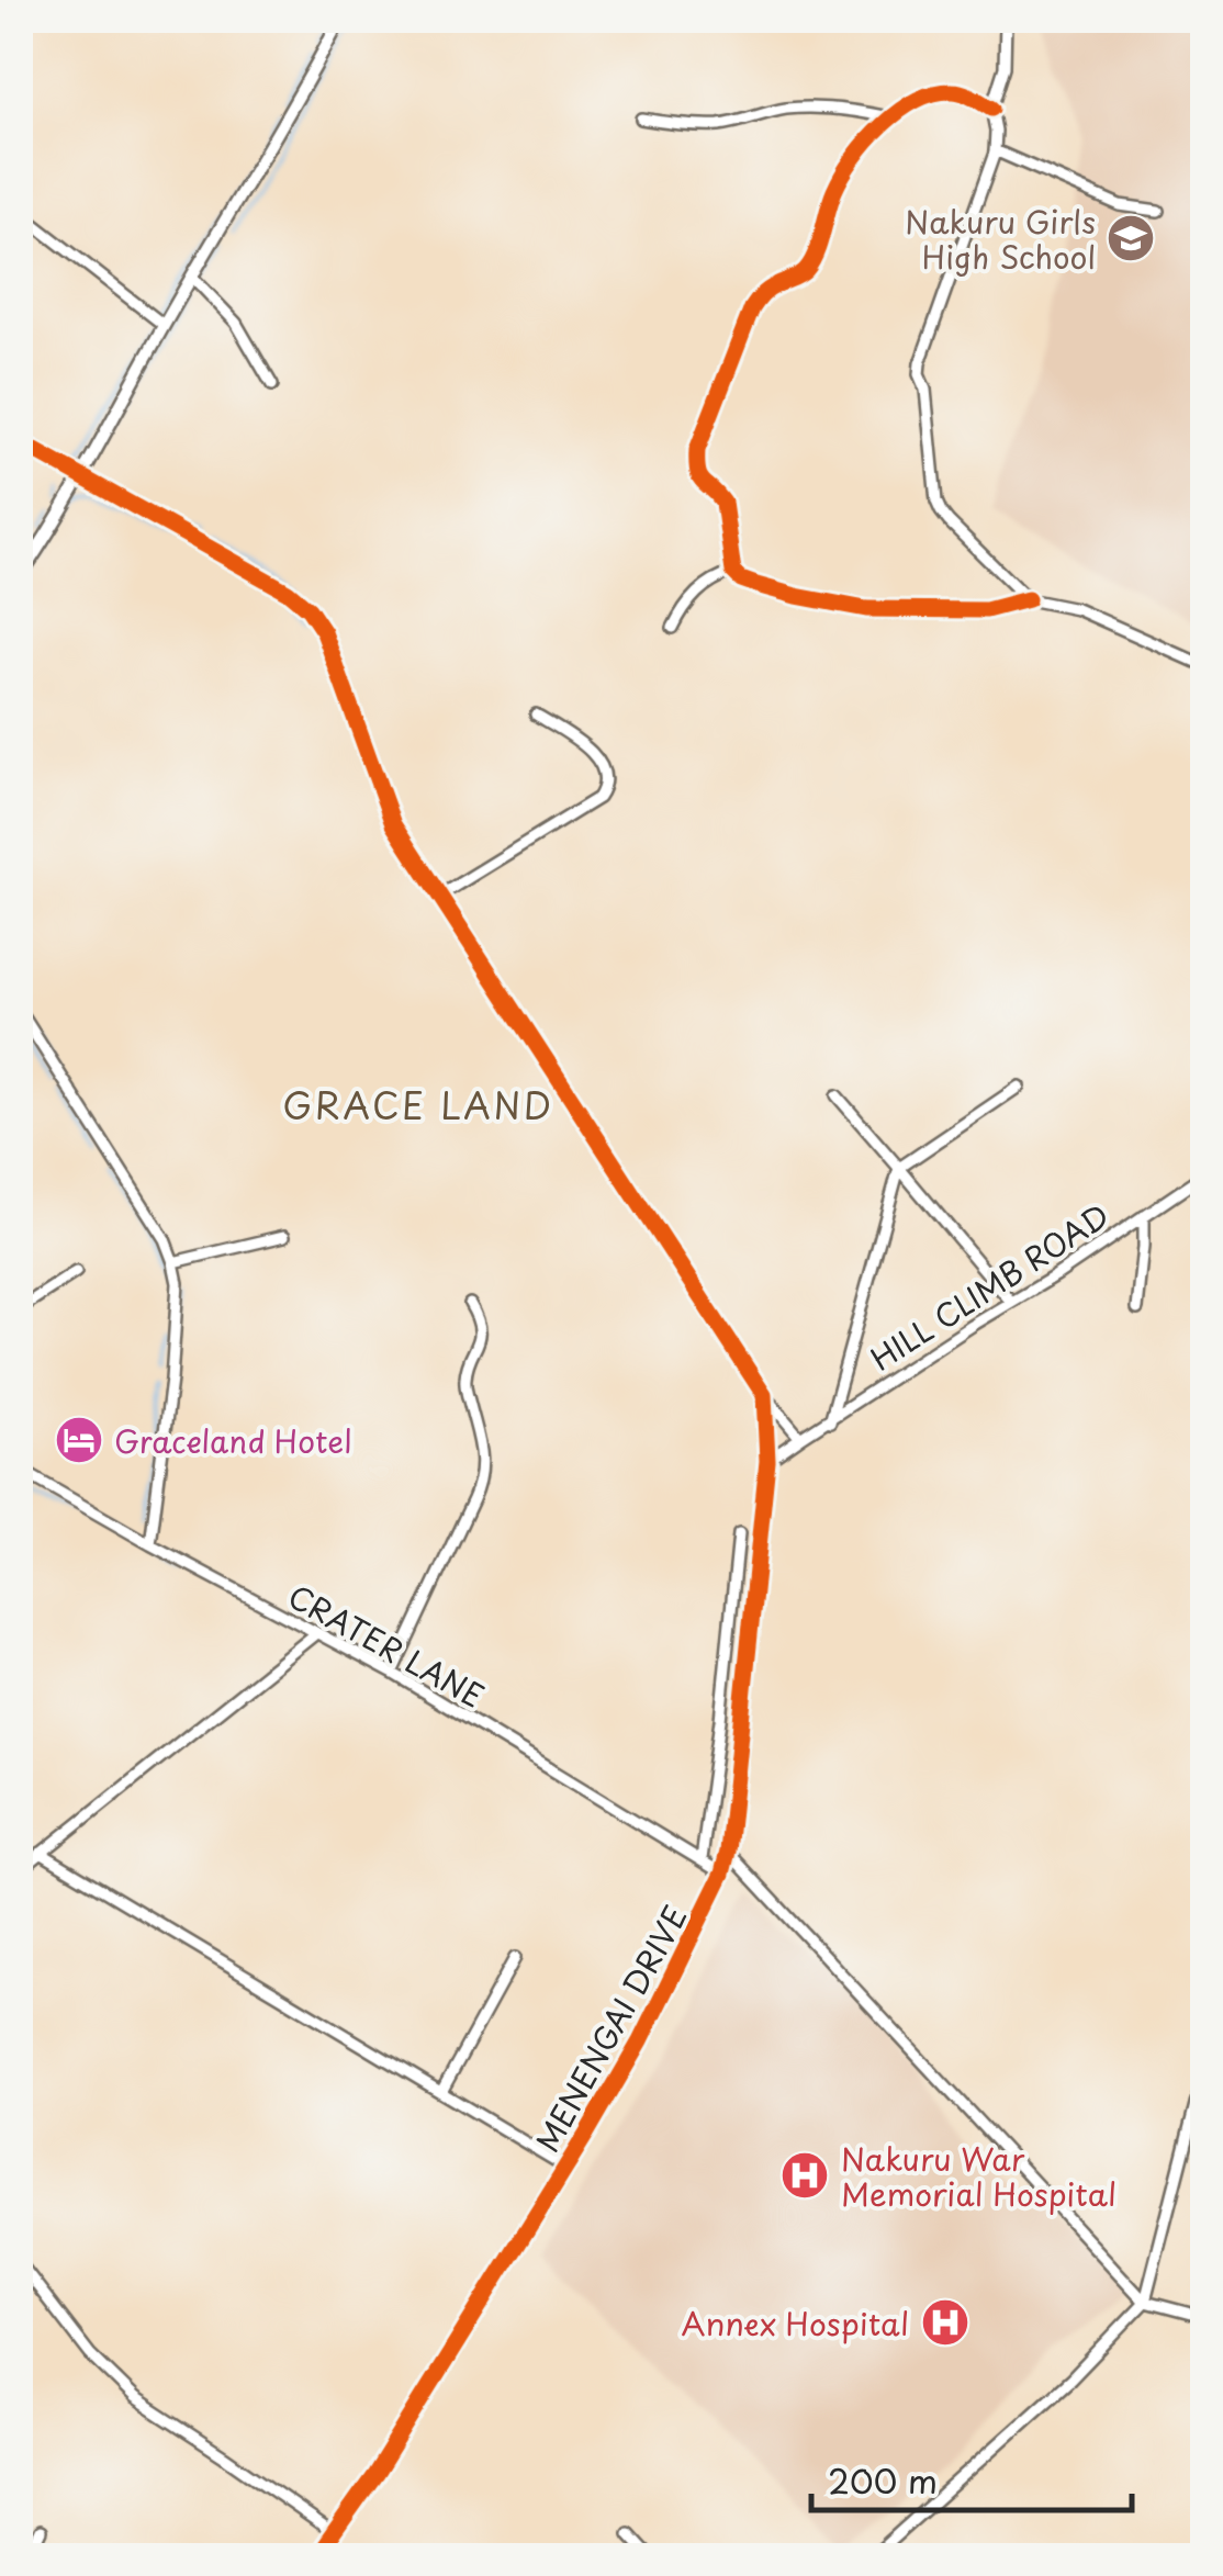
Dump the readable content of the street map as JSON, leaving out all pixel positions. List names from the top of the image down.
{
  "streets": {
    "street": ["HILL CLIMB ROAD", "CRATER LANE", "MENENGAI DRIVE"]
  },
  "crossings": [
    ["HILL CLIMB ROAD", "MENENGAI DRIVE"],
    ["CRATER LANE", "MENENGAI DRIVE"]
  ],
  "districts": ["GRACE LAND"],
  "places": {
    "school or university": ["Nakuru Girls High School"],
    "hotel": ["Graceland Hotel"],
    "hospital": ["Nakuru War Memorial Hospital", "Annex Hospital"]
  },
  "scale_bar": "200 m"
}
